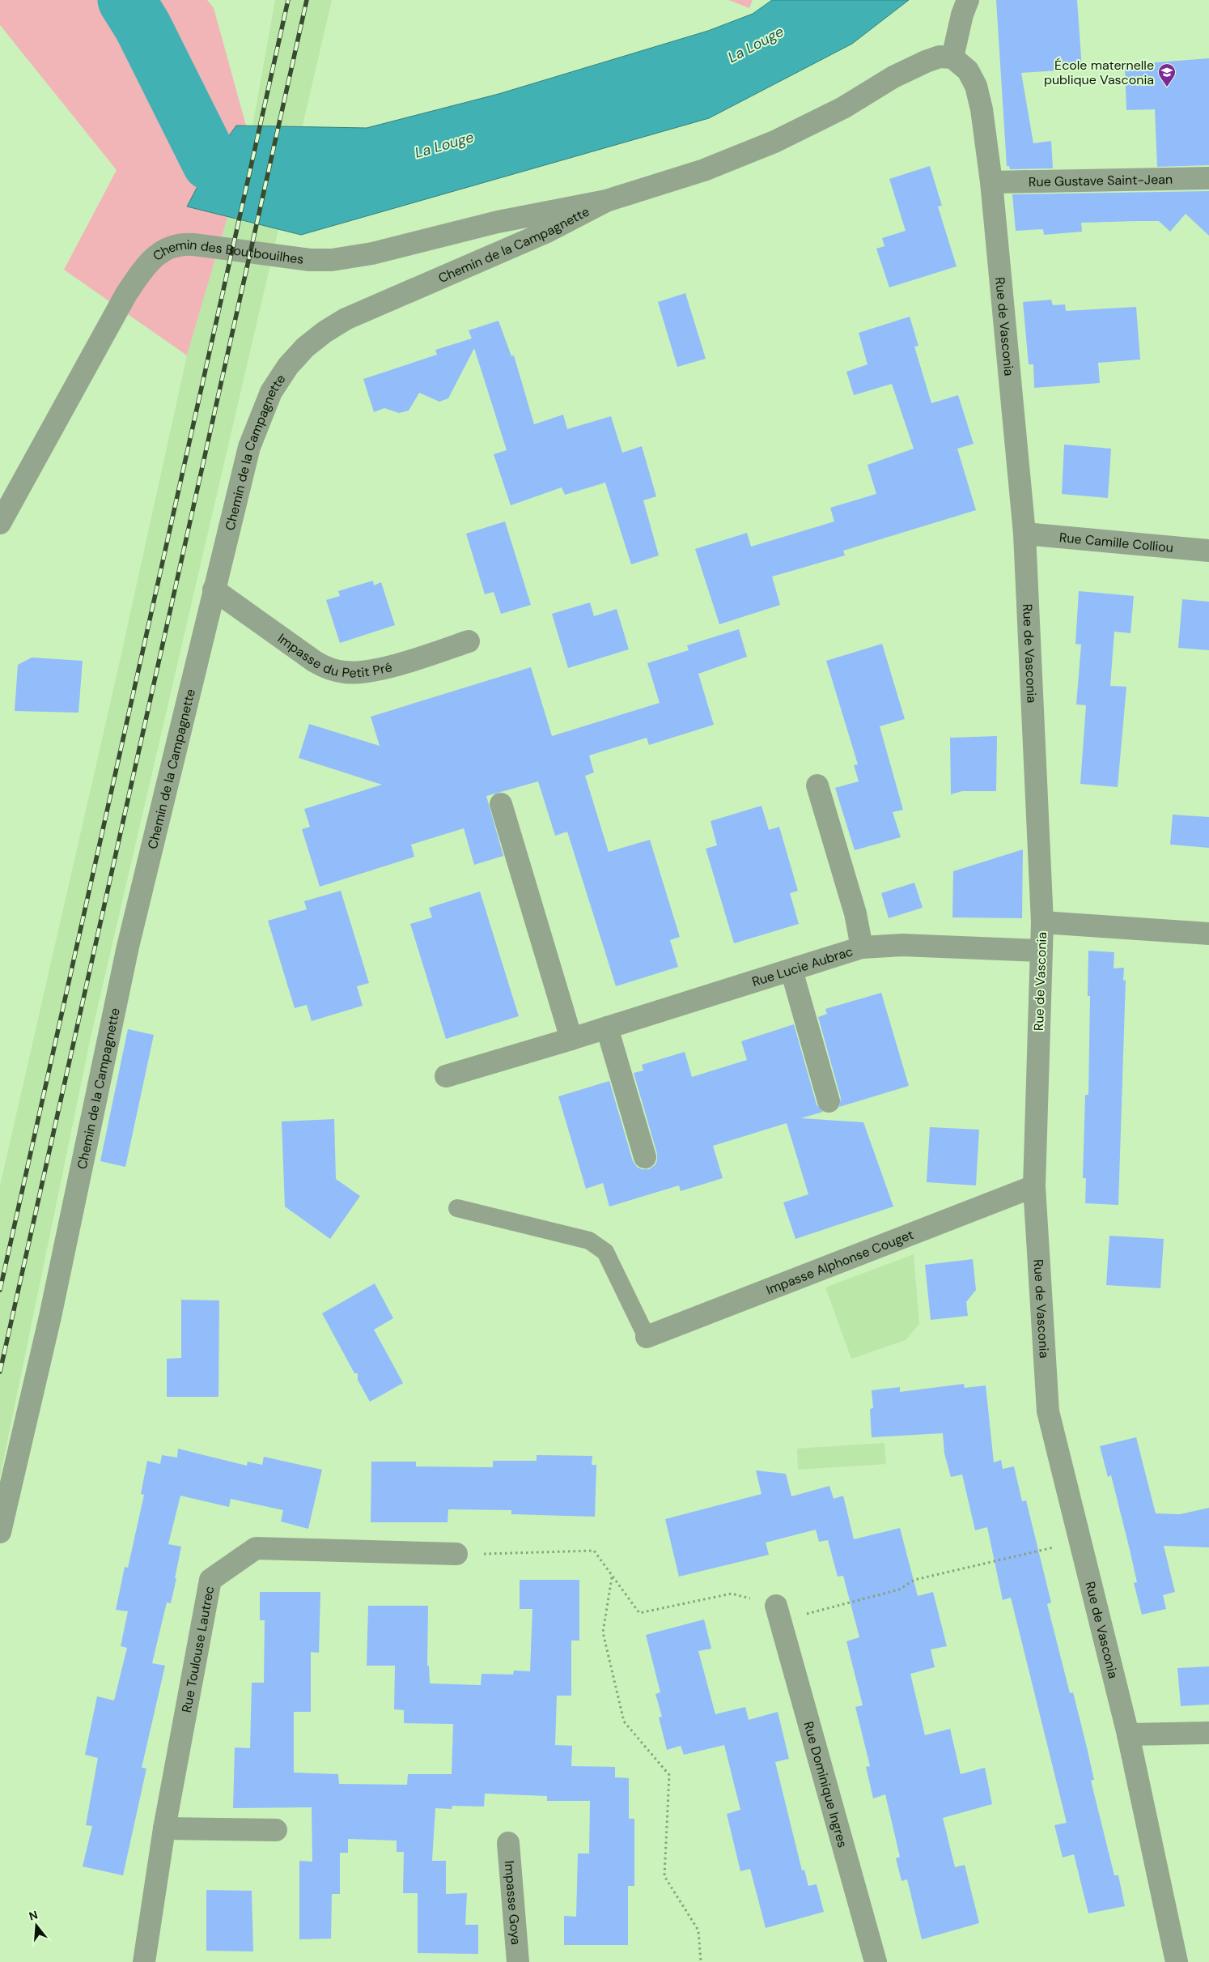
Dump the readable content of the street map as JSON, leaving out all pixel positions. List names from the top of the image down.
{
  "streets": {
    "street": [
      "Rue Gustave Saint-Jean",
      "Chemin de la Campagnette",
      "Chemin des Boutbouilhes",
      "Rue de Vasconia",
      "Rue Camille Colliou",
      "Impasse du Petit Pré",
      "Rue Lucie Aubrac",
      "Impasse Alphonse Couget",
      "Rue Toulouse Lautrec",
      "Rue Dominique Ingres",
      "Impasse Goya"
    ]
  },
  "crossings": [
    ["Rue Gustave Saint-Jean", "Rue de Vasconia"],
    ["Chemin de la Campagnette", "Chemin des Boutbouilhes"],
    ["Chemin de la Campagnette", "Impasse du Petit Pré"],
    ["Rue de Vasconia", "Rue Camille Colliou"],
    ["Rue de Vasconia", "Rue Lucie Aubrac"],
    ["Rue de Vasconia", "Impasse Alphonse Couget"]
  ],
  "water": ["La Louge"],
  "places": {
    "school or university": ["École maternelle publique Vasconia"]
  },
  "north": "top"
}
